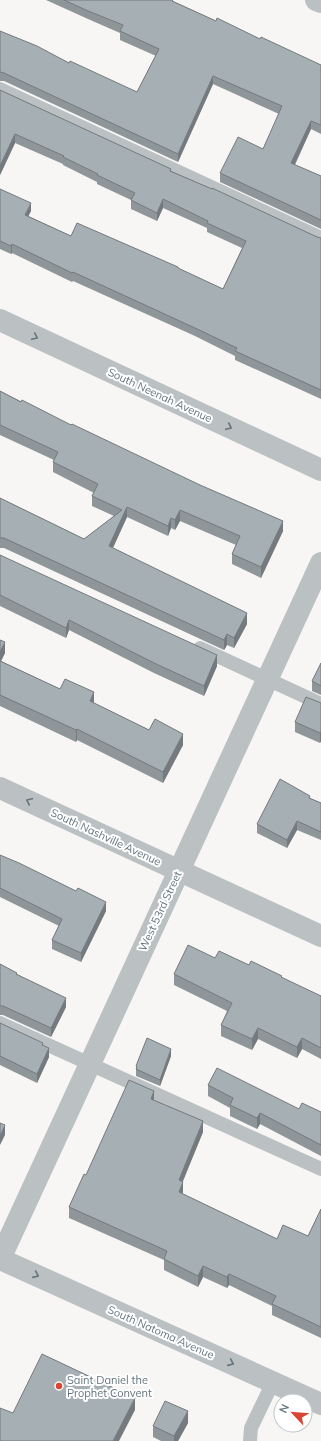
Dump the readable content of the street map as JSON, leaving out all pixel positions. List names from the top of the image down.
{
  "streets": {
    "street": [
      "South Neenah Avenue",
      "South Nashville Avenue",
      "West 53rd Street",
      "South Natoma Avenue"
    ]
  },
  "crossings": [
    ["South Nashville Avenue", "West 53rd Street"],
    ["West 53rd Street", "South Natoma Avenue"]
  ],
  "one_way": ["South Neenah Avenue", "South Nashville Avenue", "South Natoma Avenue"],
  "places": ["Saint Daniel the Prophet Convent"],
  "north": "top left"
}
